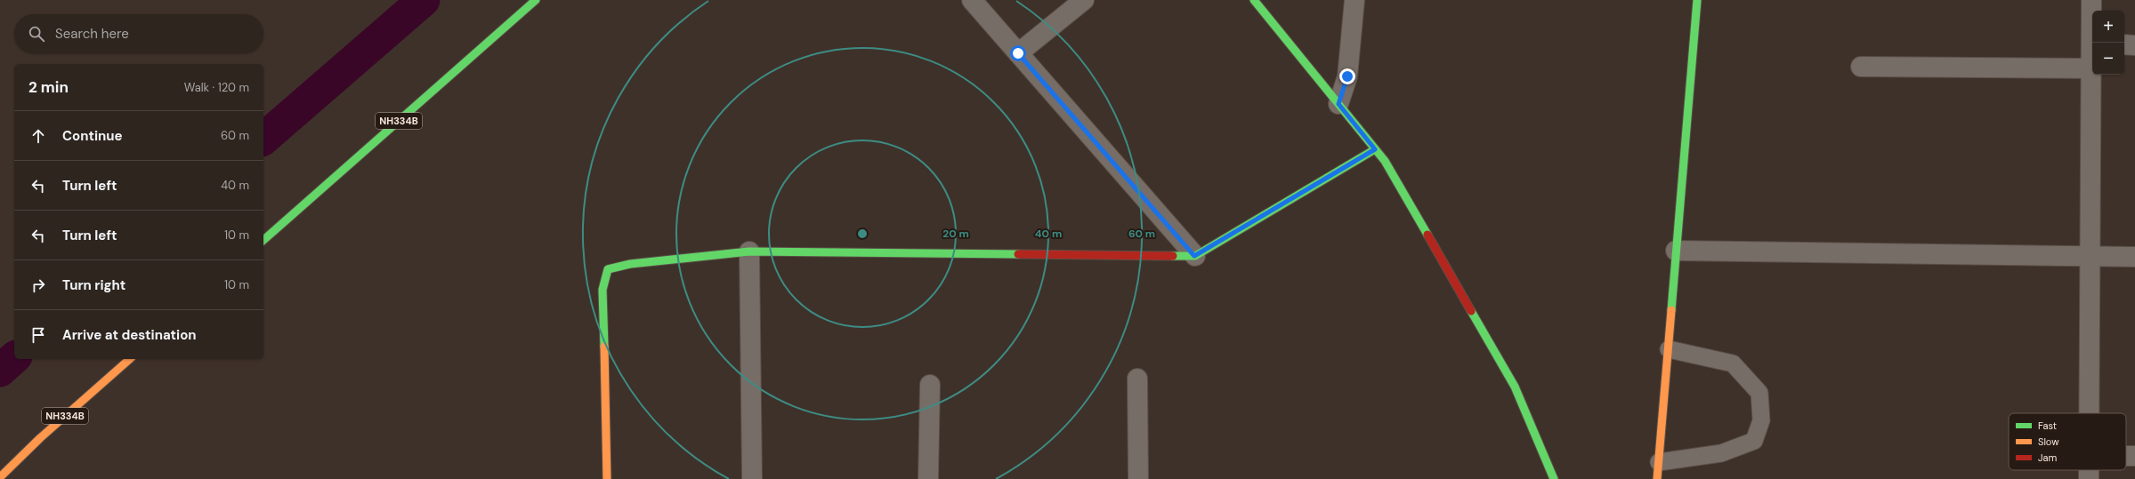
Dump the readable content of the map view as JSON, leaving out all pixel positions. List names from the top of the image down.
{
  "streets": {
    "main road": ["NH334B"]
  },
  "legend": ["Fast", "Slow", "Jam"],
  "page": {
    "map_buttons": ["+", "−"],
    "search": "Search here",
    "heading": ["2 min", "Walk · 120 m"],
    "list": [
      ["Continue", "60 m"],
      ["Turn left", "40 m"],
      ["Turn left", "10 m"],
      ["Turn right", "10 m"],
      "Arrive at destination"
    ]
  },
  "rings": ["20 m", "40 m", "60 m"]
}
